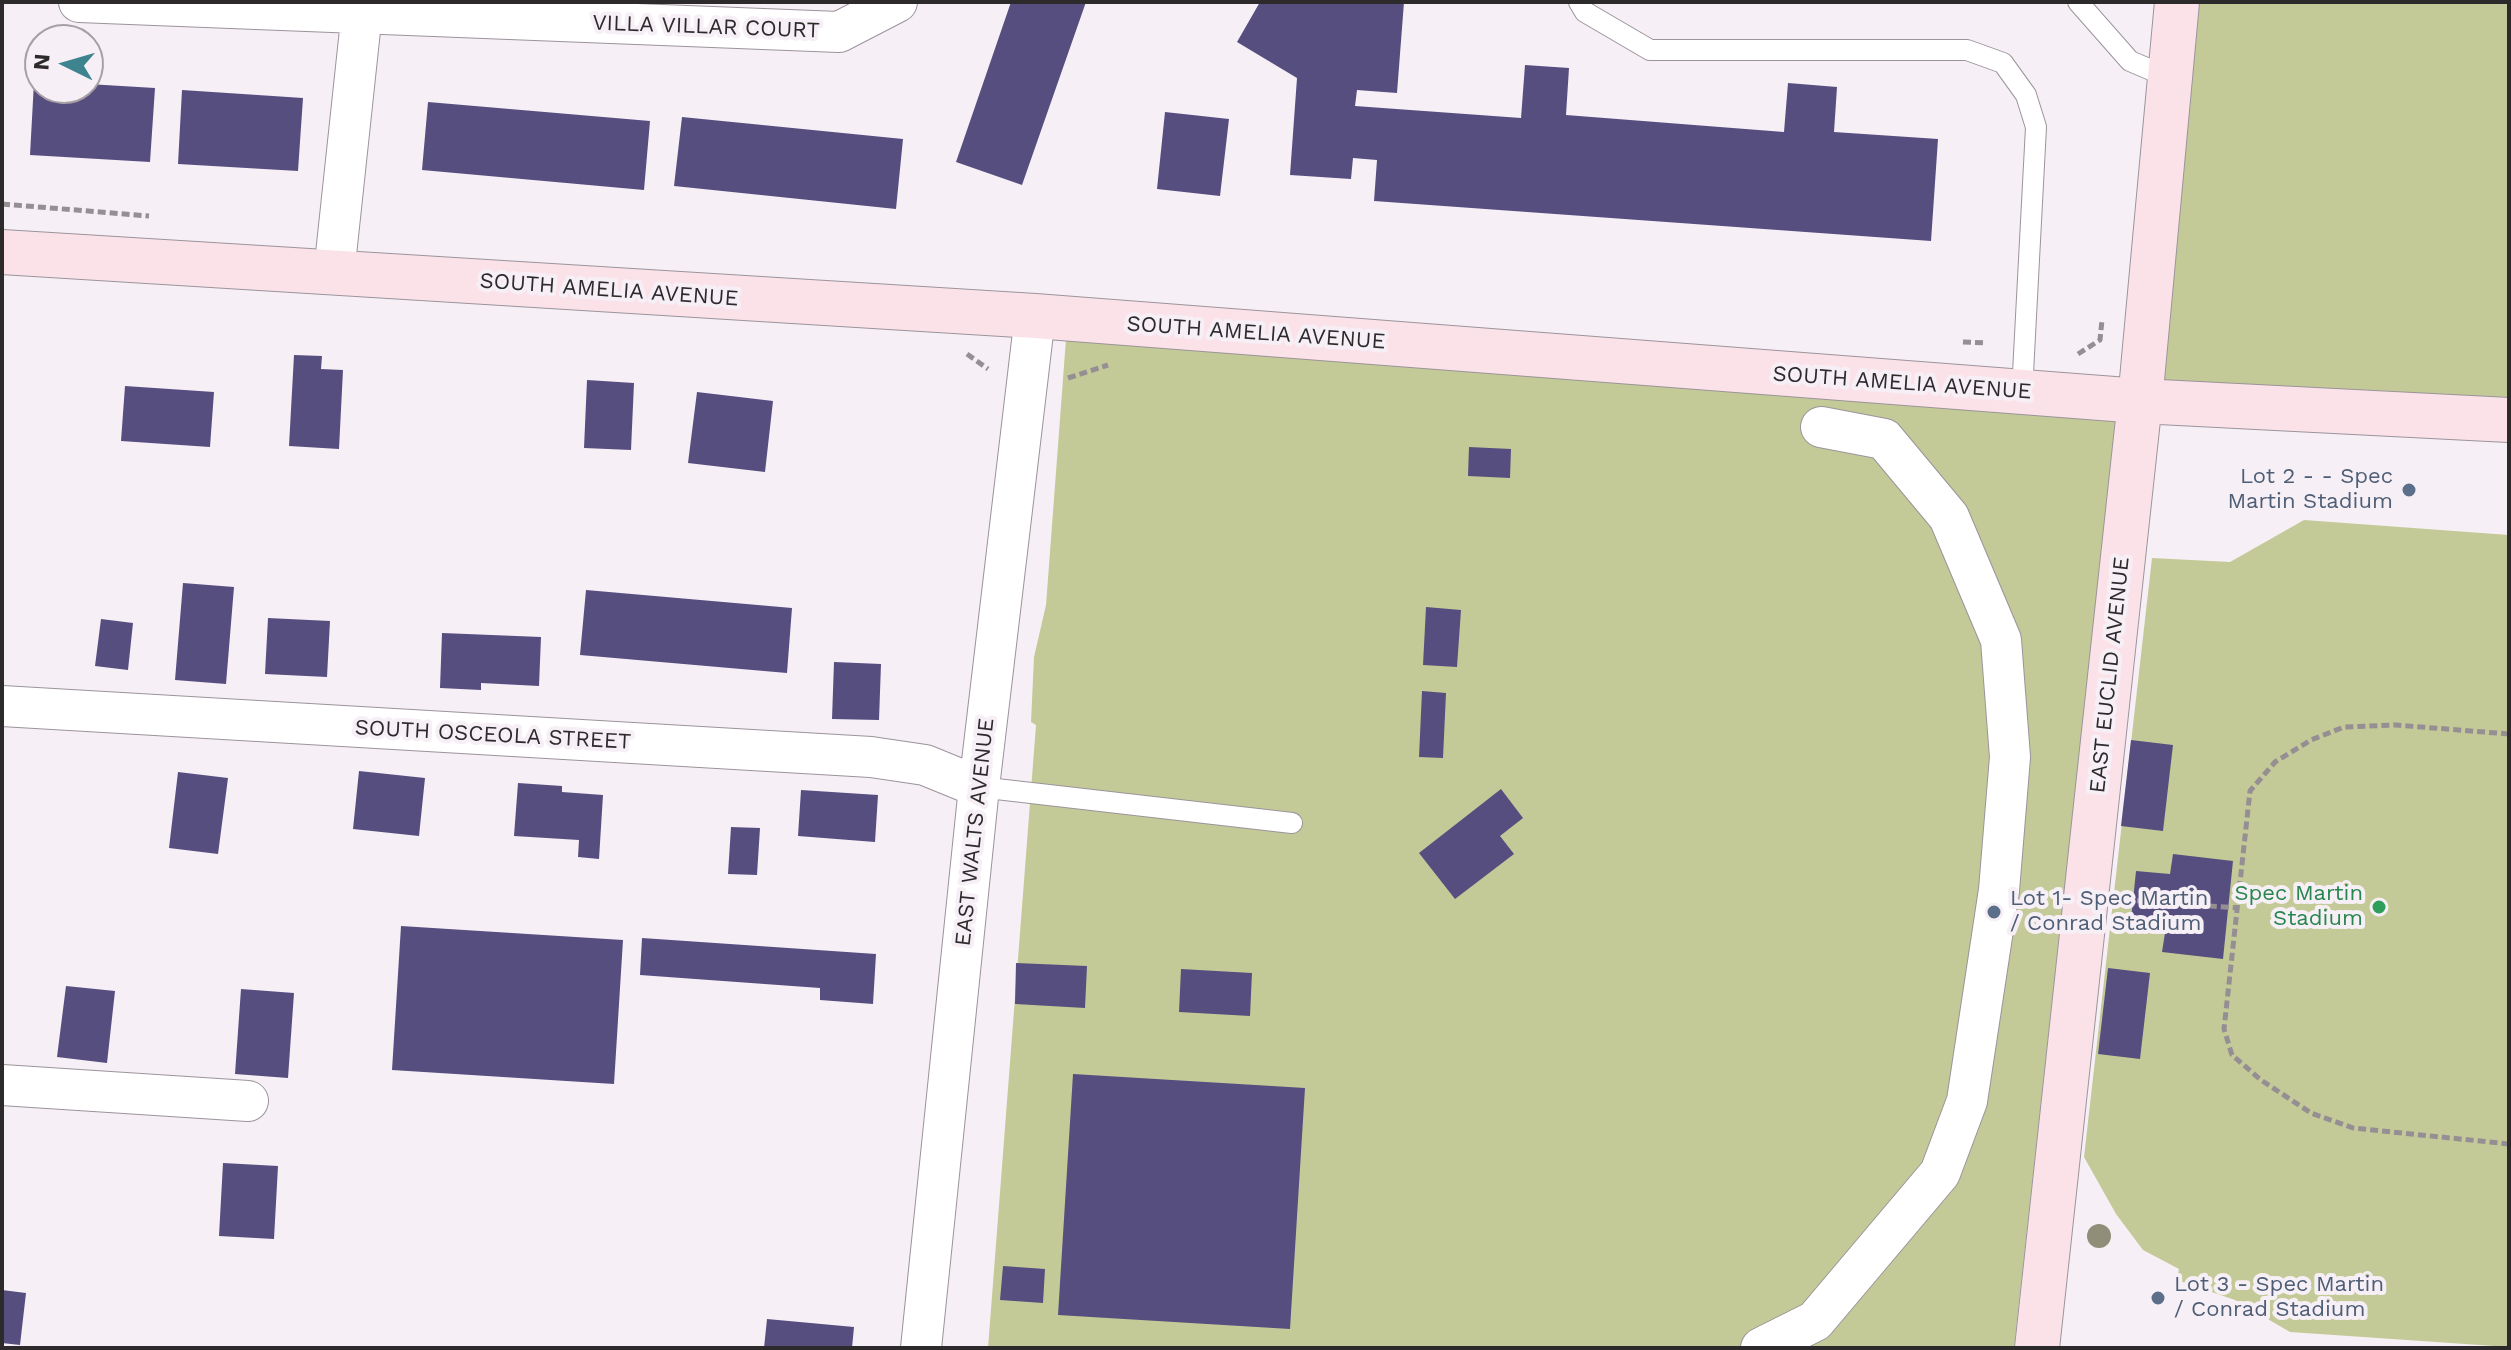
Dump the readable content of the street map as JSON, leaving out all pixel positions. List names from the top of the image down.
{
  "streets": {
    "main road": ["SOUTH AMELIA AVENUE", "EAST EUCLID AVENUE"],
    "street": ["VILLA VILLAR COURT", "SOUTH OSCEOLA STREET", "EAST WALTS AVENUE"]
  },
  "crossings": [
    ["SOUTH AMELIA AVENUE", "EAST EUCLID AVENUE"],
    ["SOUTH AMELIA AVENUE", "EAST WALTS AVENUE"],
    ["SOUTH OSCEOLA STREET", "EAST WALTS AVENUE"]
  ],
  "places": [
    "Lot 2 - - Spec Martin Stadium",
    "Spec Martin Stadium",
    "Lot 1- Spec Martin / Conrad Stadium",
    "Lot 3 - Spec Martin / Conrad Stadium"
  ],
  "north": "left"
}
